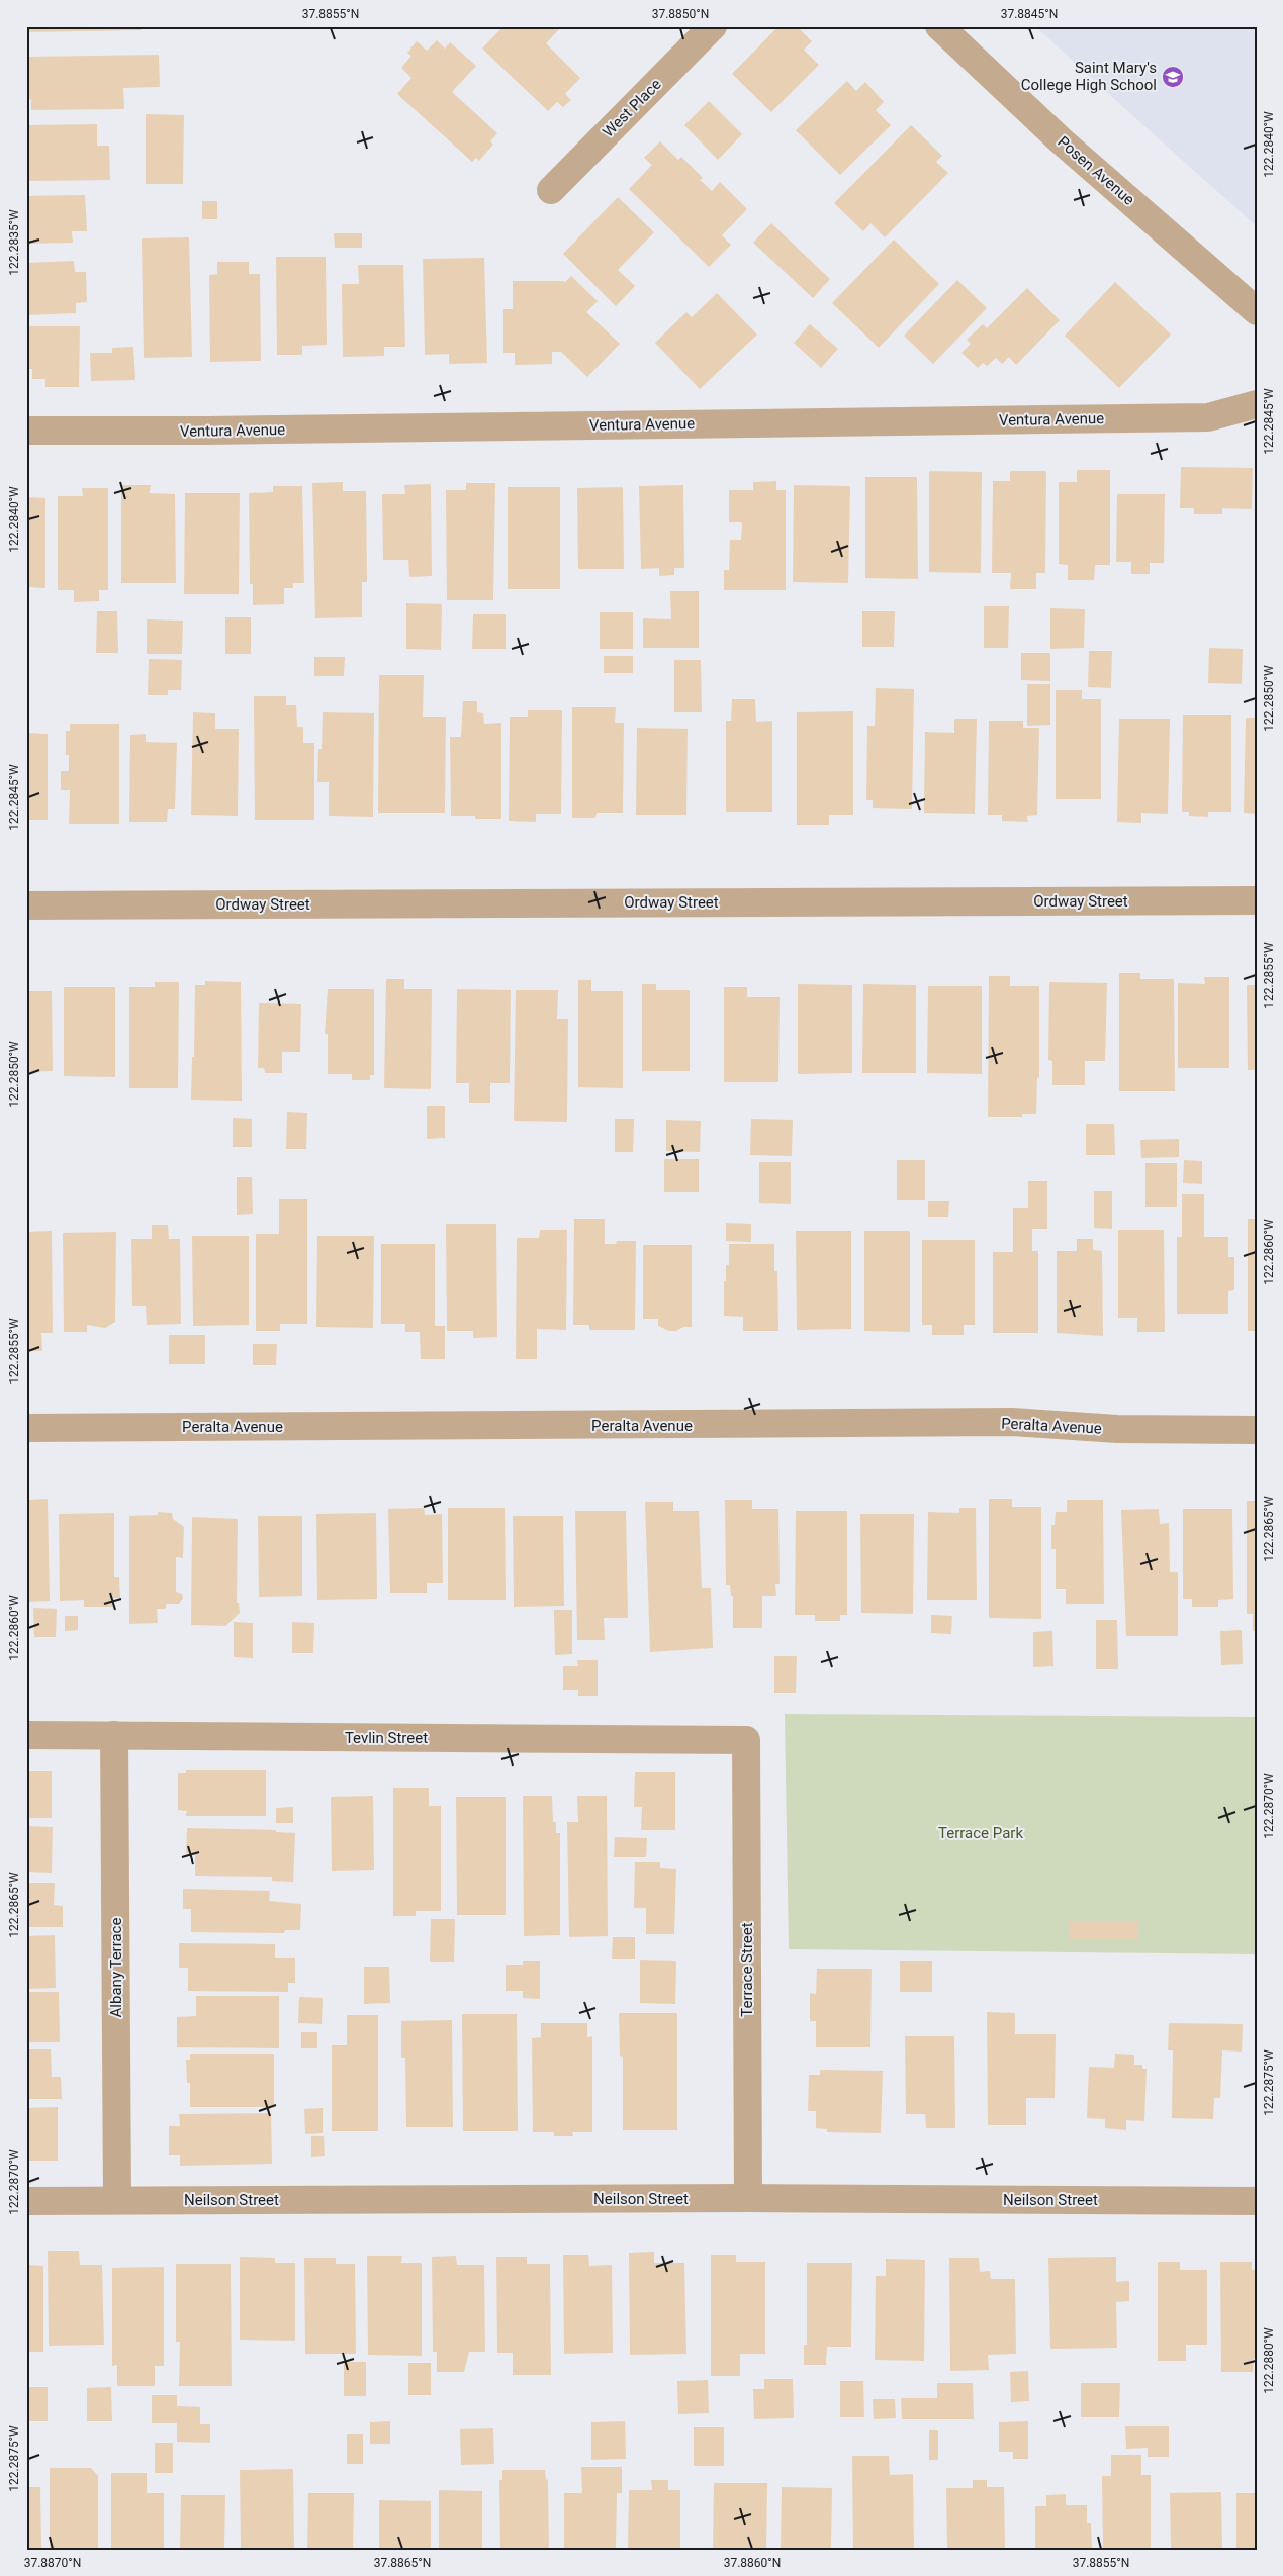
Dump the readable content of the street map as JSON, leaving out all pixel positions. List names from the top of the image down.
{
  "streets": {
    "street": [
      "West Place",
      "Posen Avenue",
      "Ventura Avenue",
      "Ordway Street",
      "Peralta Avenue",
      "Tevlin Street",
      "Albany Terrace",
      "Terrace Street",
      "Neilson Street"
    ]
  },
  "crossings": [
    ["Tevlin Street", "Albany Terrace"],
    ["Tevlin Street", "Terrace Street"],
    ["Albany Terrace", "Neilson Street"],
    ["Terrace Street", "Neilson Street"]
  ],
  "parks": ["Terrace Park"],
  "places": {
    "school or university": ["Saint Mary's College High School"]
  },
  "coordinates": [
    "37.8855°N",
    "37.8850°N",
    "37.8845°N",
    "122.2840°W",
    "122.2835°W",
    "122.2845°W",
    "122.2850°W",
    "122.2855°W",
    "122.2860°W",
    "122.2865°W",
    "122.2870°W",
    "122.2875°W",
    "122.2880°W",
    "37.8870°N",
    "37.8865°N",
    "37.8860°N"
  ]
}
